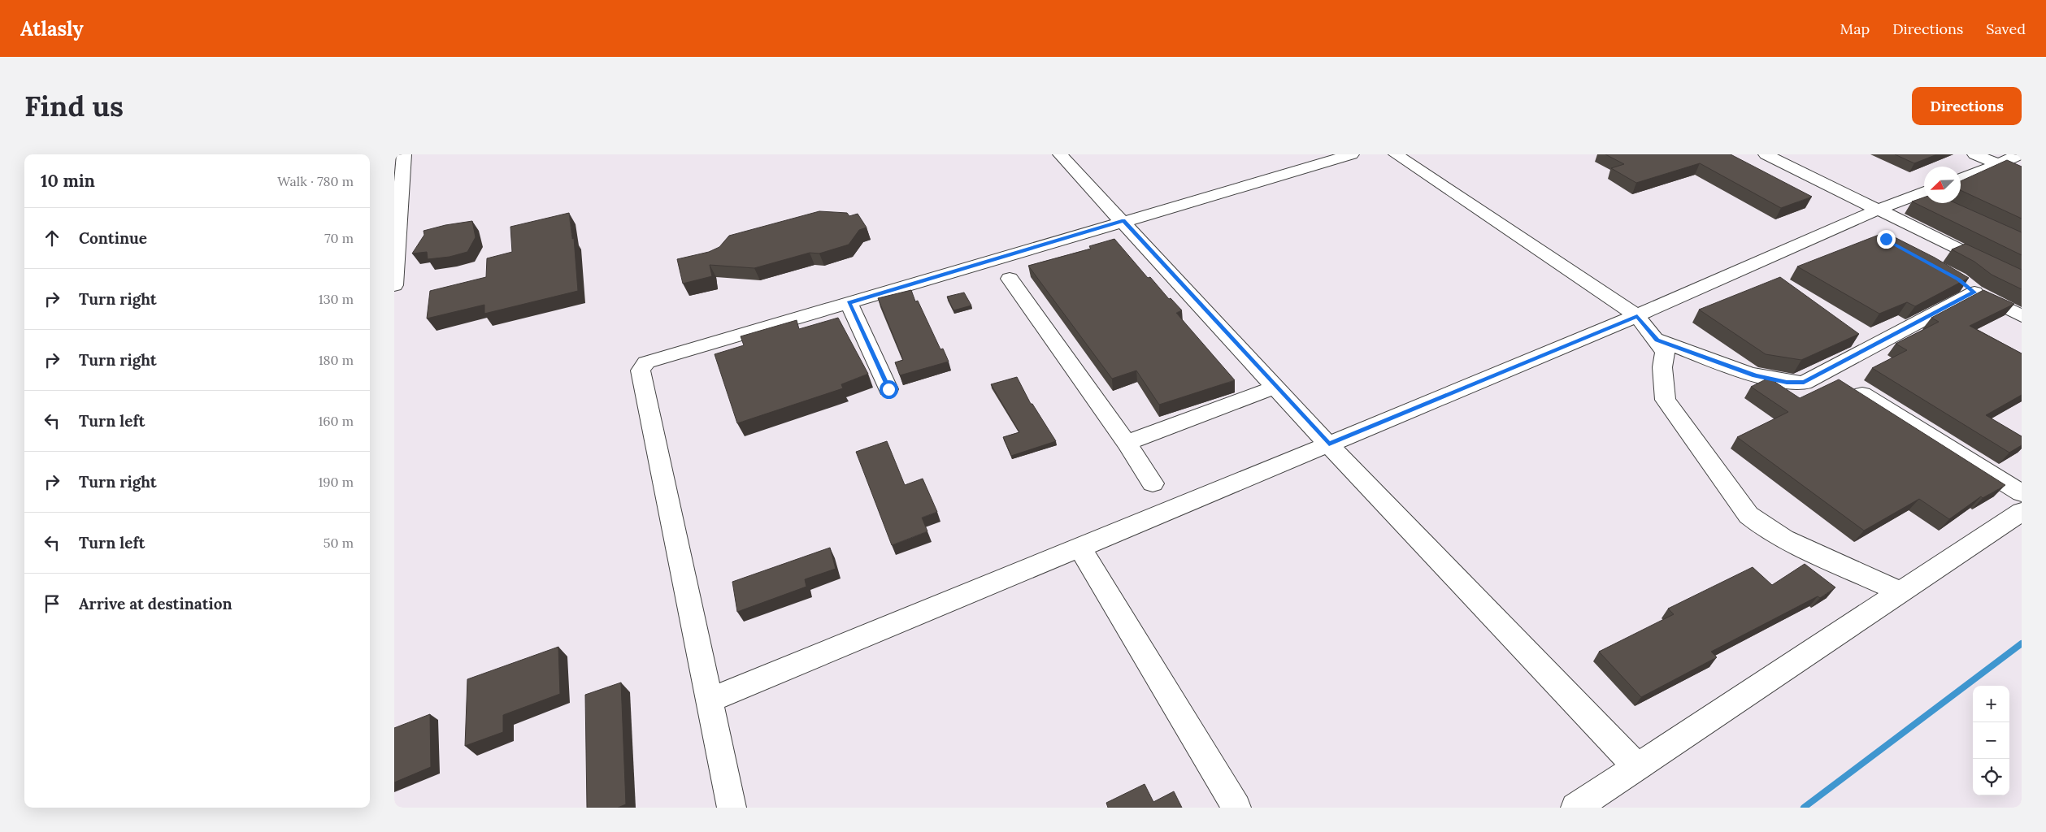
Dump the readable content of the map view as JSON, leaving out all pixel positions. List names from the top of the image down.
{
  "north": "bottom left",
  "page": {
    "header": "Atlasly",
    "nav": ["Map", "Directions", "Saved"],
    "buttons": "Directions",
    "title": "Find us",
    "heading": ["10 min", "Walk · 780 m"],
    "list": [
      ["Continue", "70 m"],
      ["Turn right", "130 m"],
      ["Turn right", "180 m"],
      ["Turn left", "160 m"],
      ["Turn right", "190 m"],
      ["Turn left", "50 m"],
      "Arrive at destination"
    ],
    "map_buttons": ["+", "−"]
  }
}
